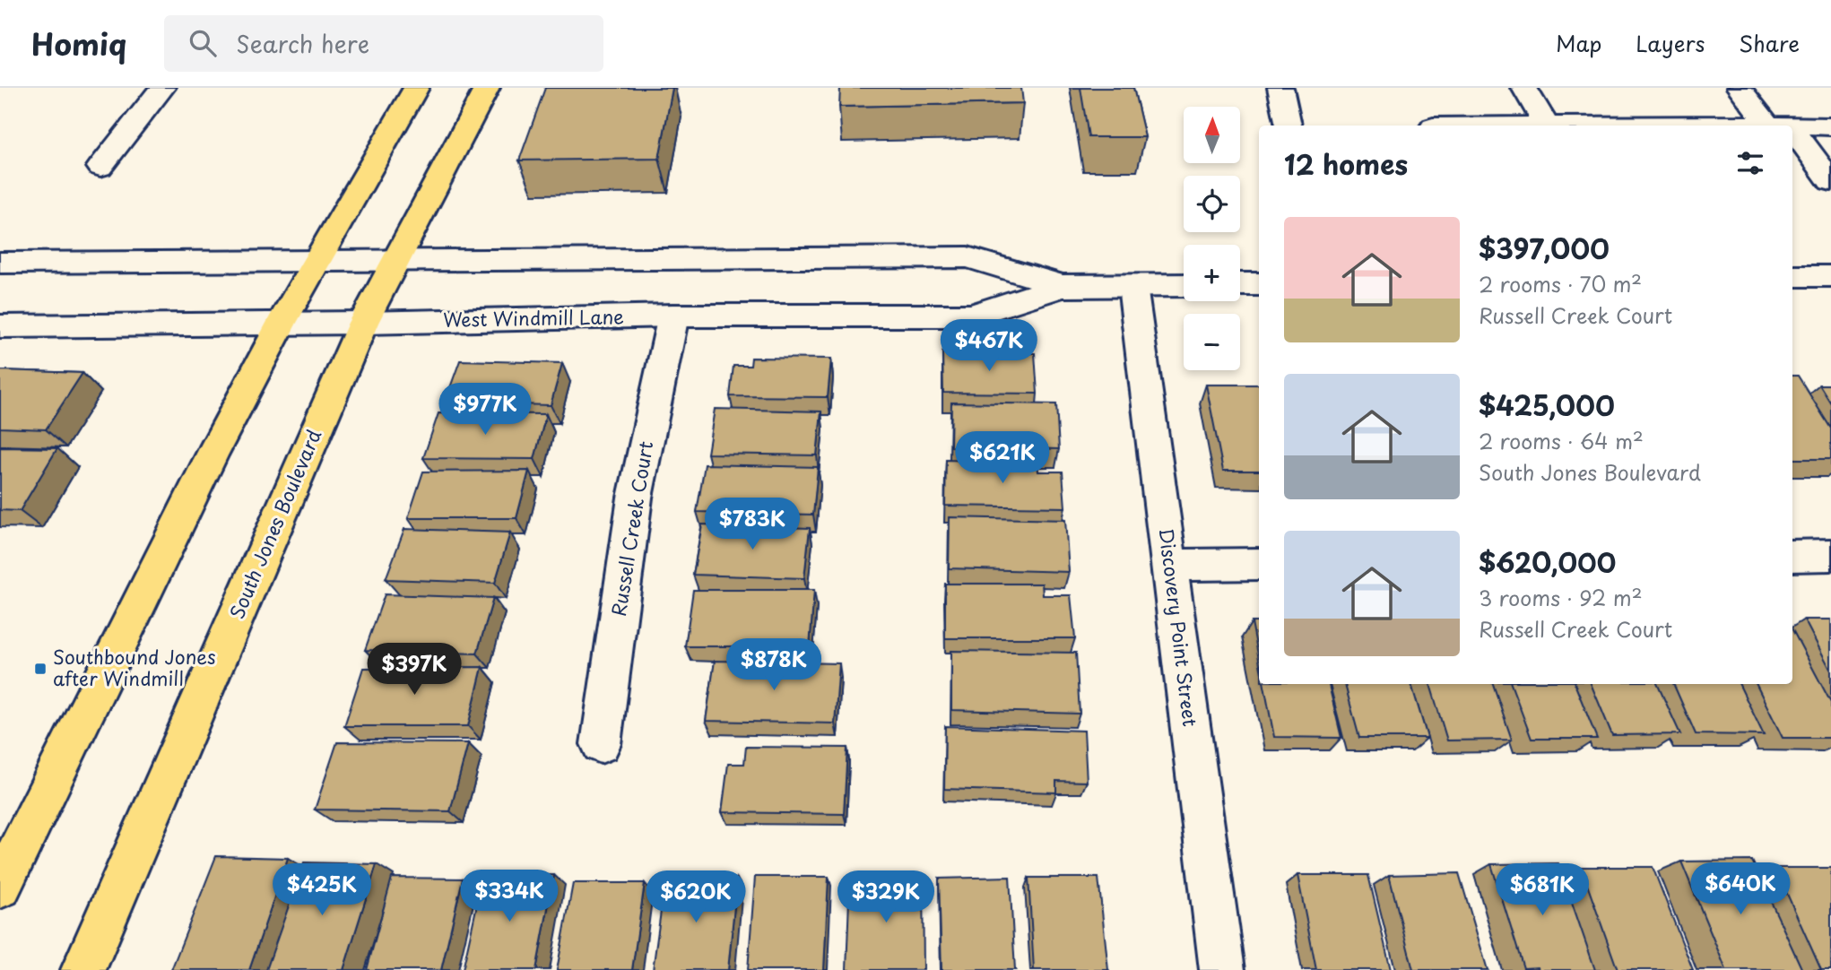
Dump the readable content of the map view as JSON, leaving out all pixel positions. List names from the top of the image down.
{
  "streets": {
    "main road": ["South Jones Boulevard"],
    "street": ["West Windmill Lane", "Russell Creek Court", "Discovery Point Street"]
  },
  "crossings": [
    ["West Windmill Lane", "South Jones Boulevard"],
    ["West Windmill Lane", "Russell Creek Court"],
    ["West Windmill Lane", "Discovery Point Street"]
  ],
  "places": {
    "transit": ["Southbound Jones after Windmill"]
  },
  "north": "top",
  "page": {
    "header": "Homiq",
    "search": "Search here",
    "nav": ["Map", "Layers", "Share"],
    "map_buttons": ["+", "−"],
    "heading": "12 homes",
    "list": [
      {
        "name": "$397,000",
        "note": "2 rooms · 70 m² · Russell Creek Court"
      },
      {
        "name": "$425,000",
        "note": "2 rooms · 64 m² · South Jones Boulevard"
      },
      {
        "name": "$620,000",
        "note": "3 rooms · 92 m² · Russell Creek Court"
      }
    ],
    "price": [
      "$467K",
      "$977K",
      "$621K",
      "$783K",
      "$878K",
      "$397K",
      "$640K",
      "$425K",
      "$681K",
      "$334K",
      "$620K",
      "$329K"
    ]
  }
}
